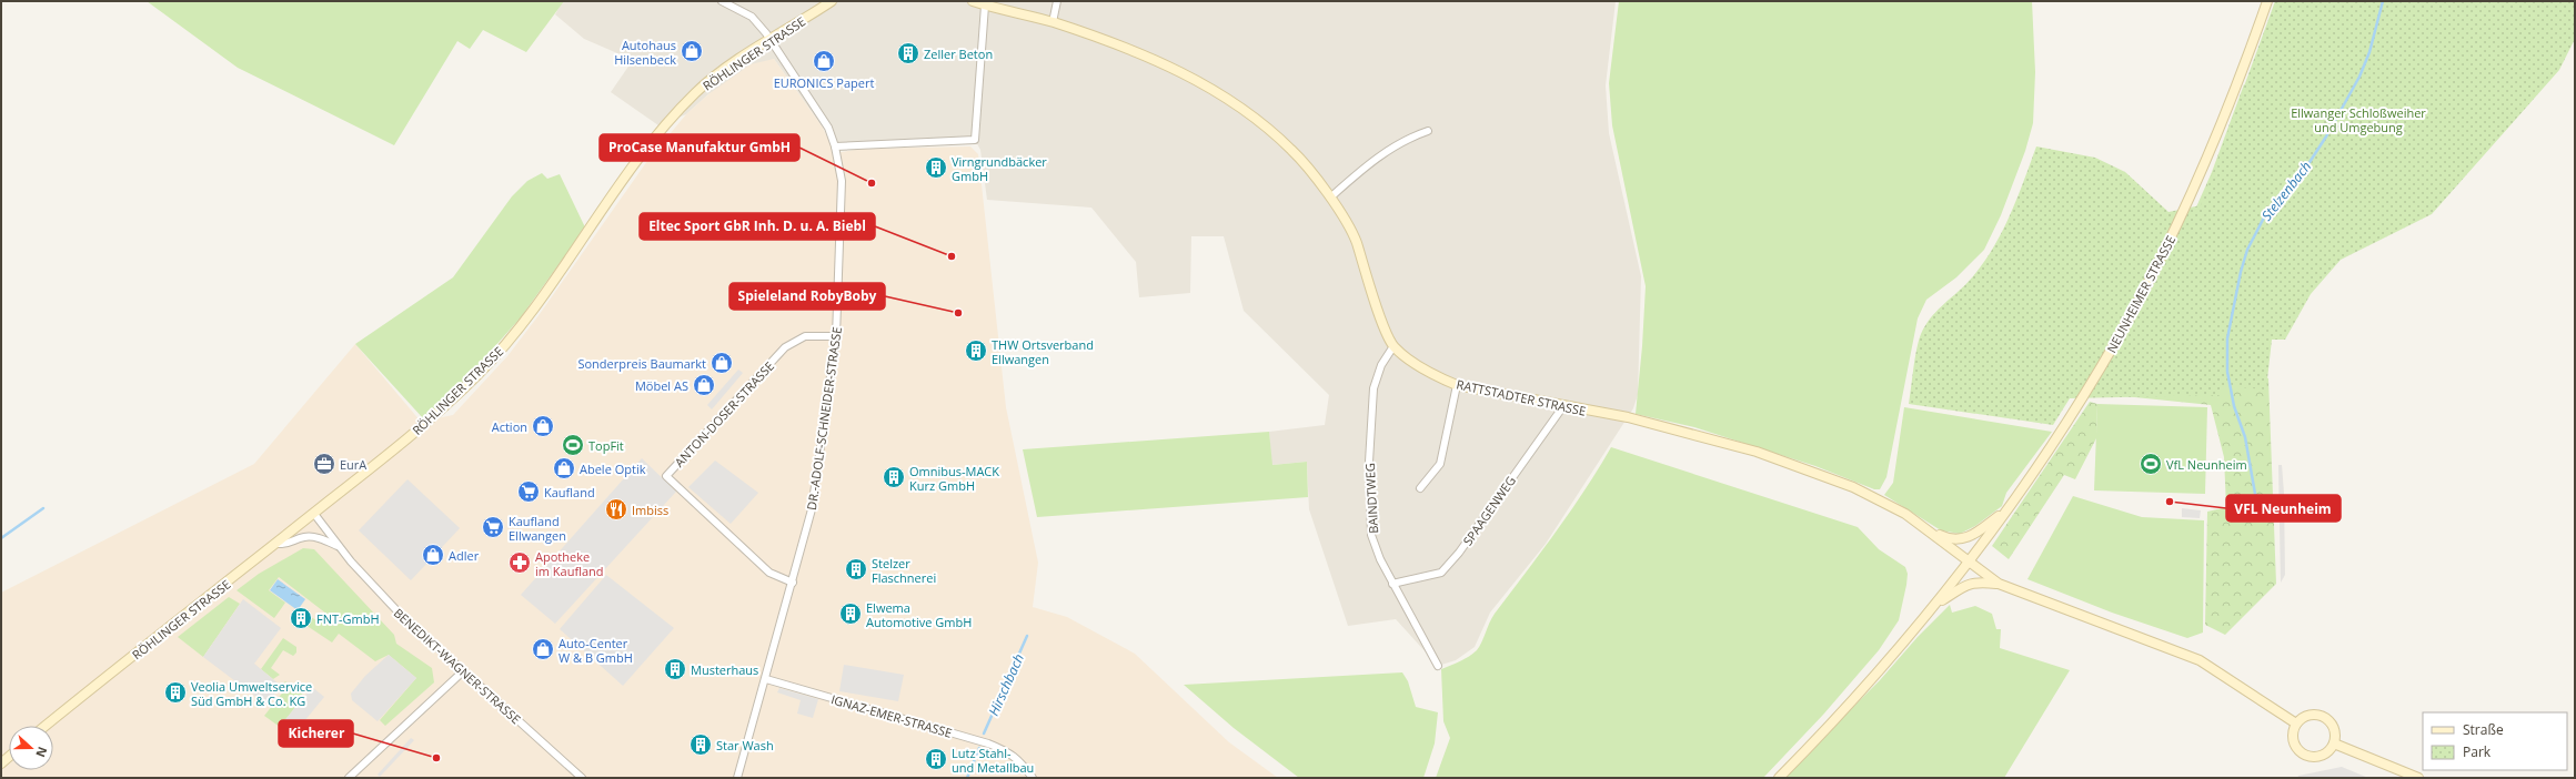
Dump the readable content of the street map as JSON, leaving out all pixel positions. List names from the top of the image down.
{
  "streets": {
    "street": [
      "RÖHLINGER STRASSE",
      "NEUNHEIMER STRASSE",
      "RATTSTADTER STRASSE",
      "ANTON-DOSER-STRASSE",
      "DR.-ADOLF-SCHNEIDER-STRASSE",
      "BAINDTWEG",
      "SPAAGENWEG",
      "BENEDIKT-WAGNER-STRASSE",
      "IGNAZ-EMER-STRASSE"
    ]
  },
  "crossings": [
    ["RÖHLINGER STRASSE", "DR.-ADOLF-SCHNEIDER-STRASSE"],
    ["RÖHLINGER STRASSE", "BENEDIKT-WAGNER-STRASSE"],
    ["RATTSTADTER STRASSE", "BAINDTWEG"],
    ["RATTSTADTER STRASSE", "SPAAGENWEG"],
    ["ANTON-DOSER-STRASSE", "DR.-ADOLF-SCHNEIDER-STRASSE"],
    ["DR.-ADOLF-SCHNEIDER-STRASSE", "IGNAZ-EMER-STRASSE"],
    ["BAINDTWEG", "SPAAGENWEG"]
  ],
  "water": ["Stelzenbach", "Hirschbach"],
  "parks": ["Ellwanger Schloßweiher und Umgebung"],
  "places": {
    "shop": [
      "Autohaus Hilsenbeck",
      "EURONICS Papert",
      "Sonderpreis Baumarkt",
      "Möbel AS",
      "Action",
      "Abele Optik",
      "Adler",
      "Auto-Center W & B GmbH"
    ],
    "building": [
      "Zeller Beton",
      "Virngrundbäcker GmbH",
      "THW Ortsverband Ellwangen",
      "Omnibus-MACK Kurz GmbH",
      "Stelzer Flaschnerei",
      "Elwema Automotive GmbH",
      "FNT-GmbH",
      "Musterhaus",
      "Veolia Umweltservice Süd GmbH & Co. KG",
      "Star Wash",
      "Lutz Stahl- und Metallbau"
    ],
    "other": [
      "ProCase Manufaktur GmbH",
      "Eltec Sport GbR Inh. D. u. A. Biebl",
      "Spieleland RobyBoby",
      "VFL Neunheim",
      "Kicherer"
    ],
    "sports": ["TopFit", "VfL Neunheim"],
    "office": ["EurA"],
    "supermarket": ["Kaufland", "Kaufland Ellwangen"],
    "restaurant": ["Imbiss"],
    "pharmacy": ["Apotheke im Kaufland"]
  },
  "legend": ["Straße", "Park"],
  "north": "right"
}
